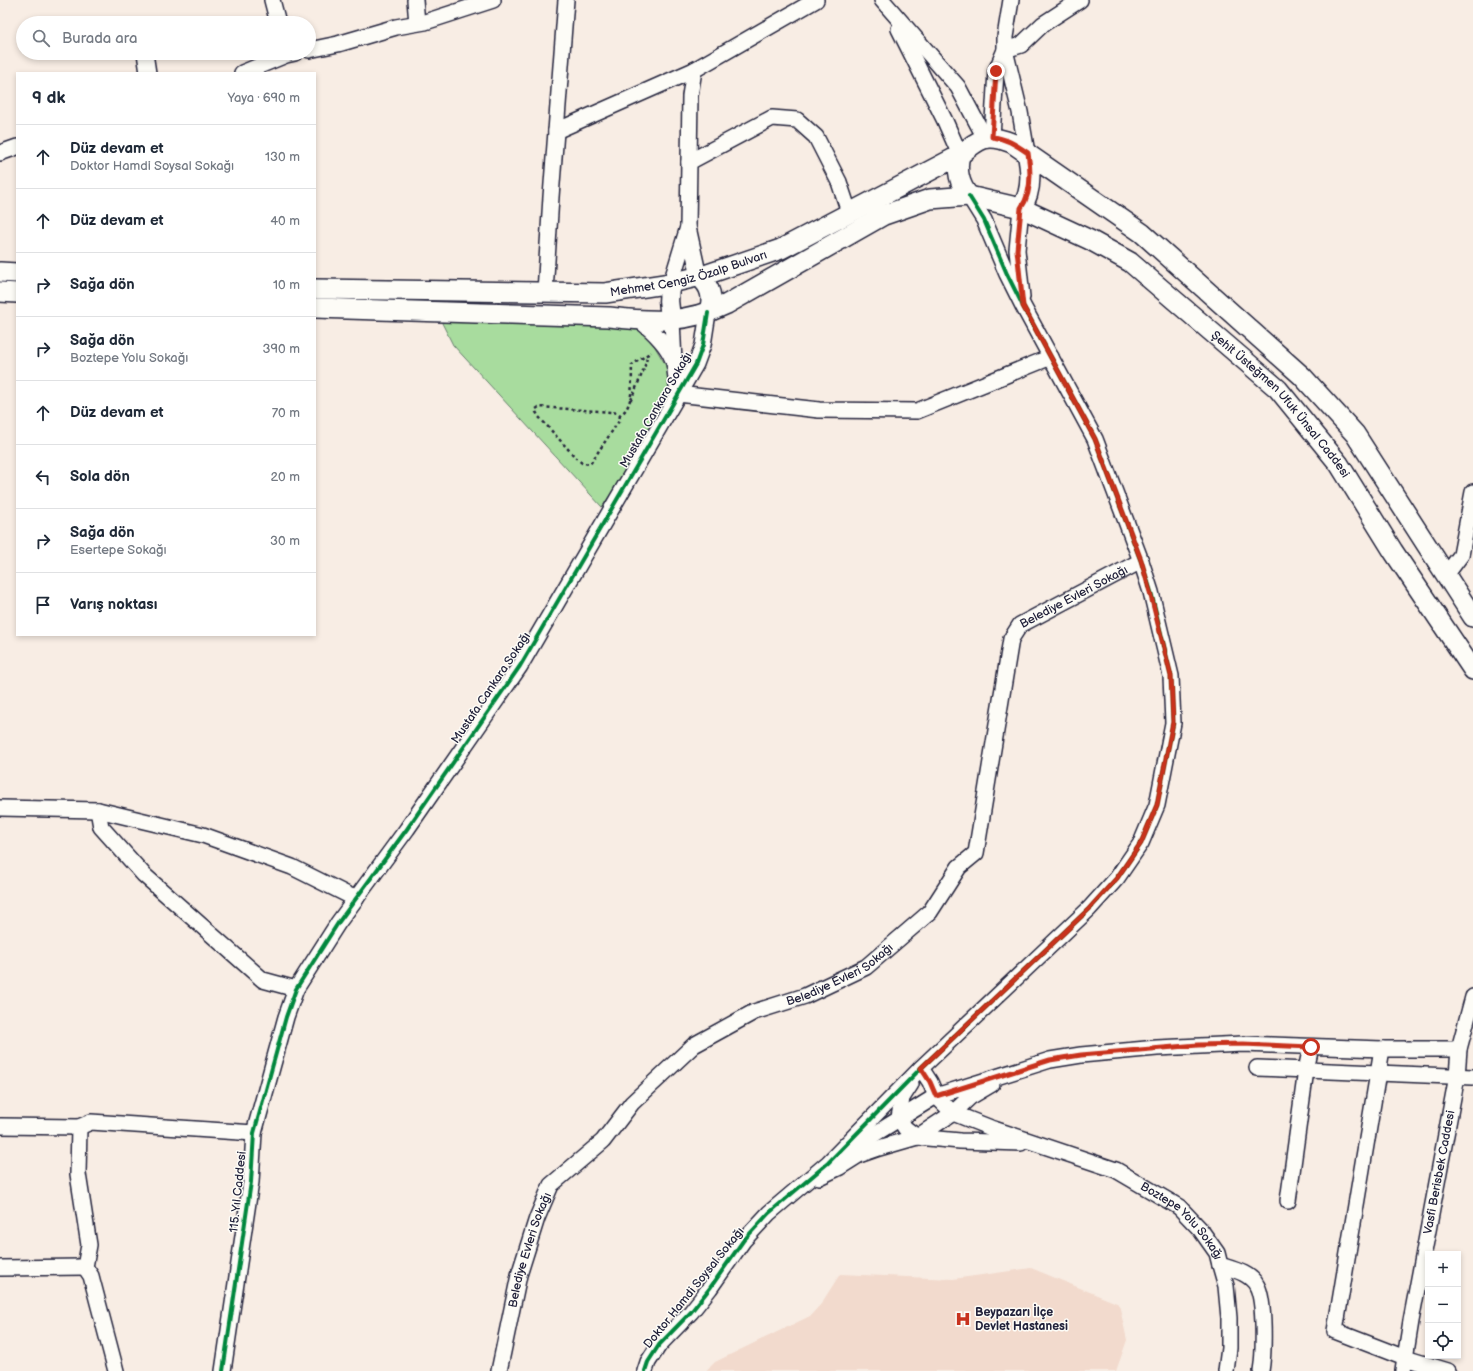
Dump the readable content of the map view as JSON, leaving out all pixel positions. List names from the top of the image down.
{
  "streets": {
    "main road": ["Mehmet Cengiz Özalp Bulvarı", "Şehit Üsteğmen Ufuk Ünsal Caddesi"],
    "street": [
      "Mustafa Cankara Sokağı",
      "Belediye Evleri Sokağı",
      "Vasfi Berisbek Caddesi",
      "115. Yıl Caddesi",
      "Boztepe Yolu Sokağı",
      "Doktor Hamdi Soysal Sokağı"
    ]
  },
  "crossings": [
    ["Mehmet Cengiz Özalp Bulvarı", "Şehit Üsteğmen Ufuk Ünsal Caddesi"],
    ["Mehmet Cengiz Özalp Bulvarı", "Mustafa Cankara Sokağı"],
    ["Mustafa Cankara Sokağı", "115. Yıl Caddesi"]
  ],
  "places": {
    "hospital": ["Beypazarı İlçe Devlet Hastanesi"]
  },
  "page": {
    "search": "Burada ara",
    "heading": ["9 dk", "Yaya · 690 m"],
    "list": [
      ["Düz devam et", "Doktor Hamdi Soysal Sokağı", "130 m"],
      ["Düz devam et", "40 m"],
      ["Sağa dön", "10 m"],
      ["Sağa dön", "Boztepe Yolu Sokağı", "390 m"],
      ["Düz devam et", "70 m"],
      ["Sola dön", "20 m"],
      ["Sağa dön", "Esertepe Sokağı", "30 m"],
      "Varış noktası"
    ],
    "map_buttons": ["+", "−"]
  }
}
